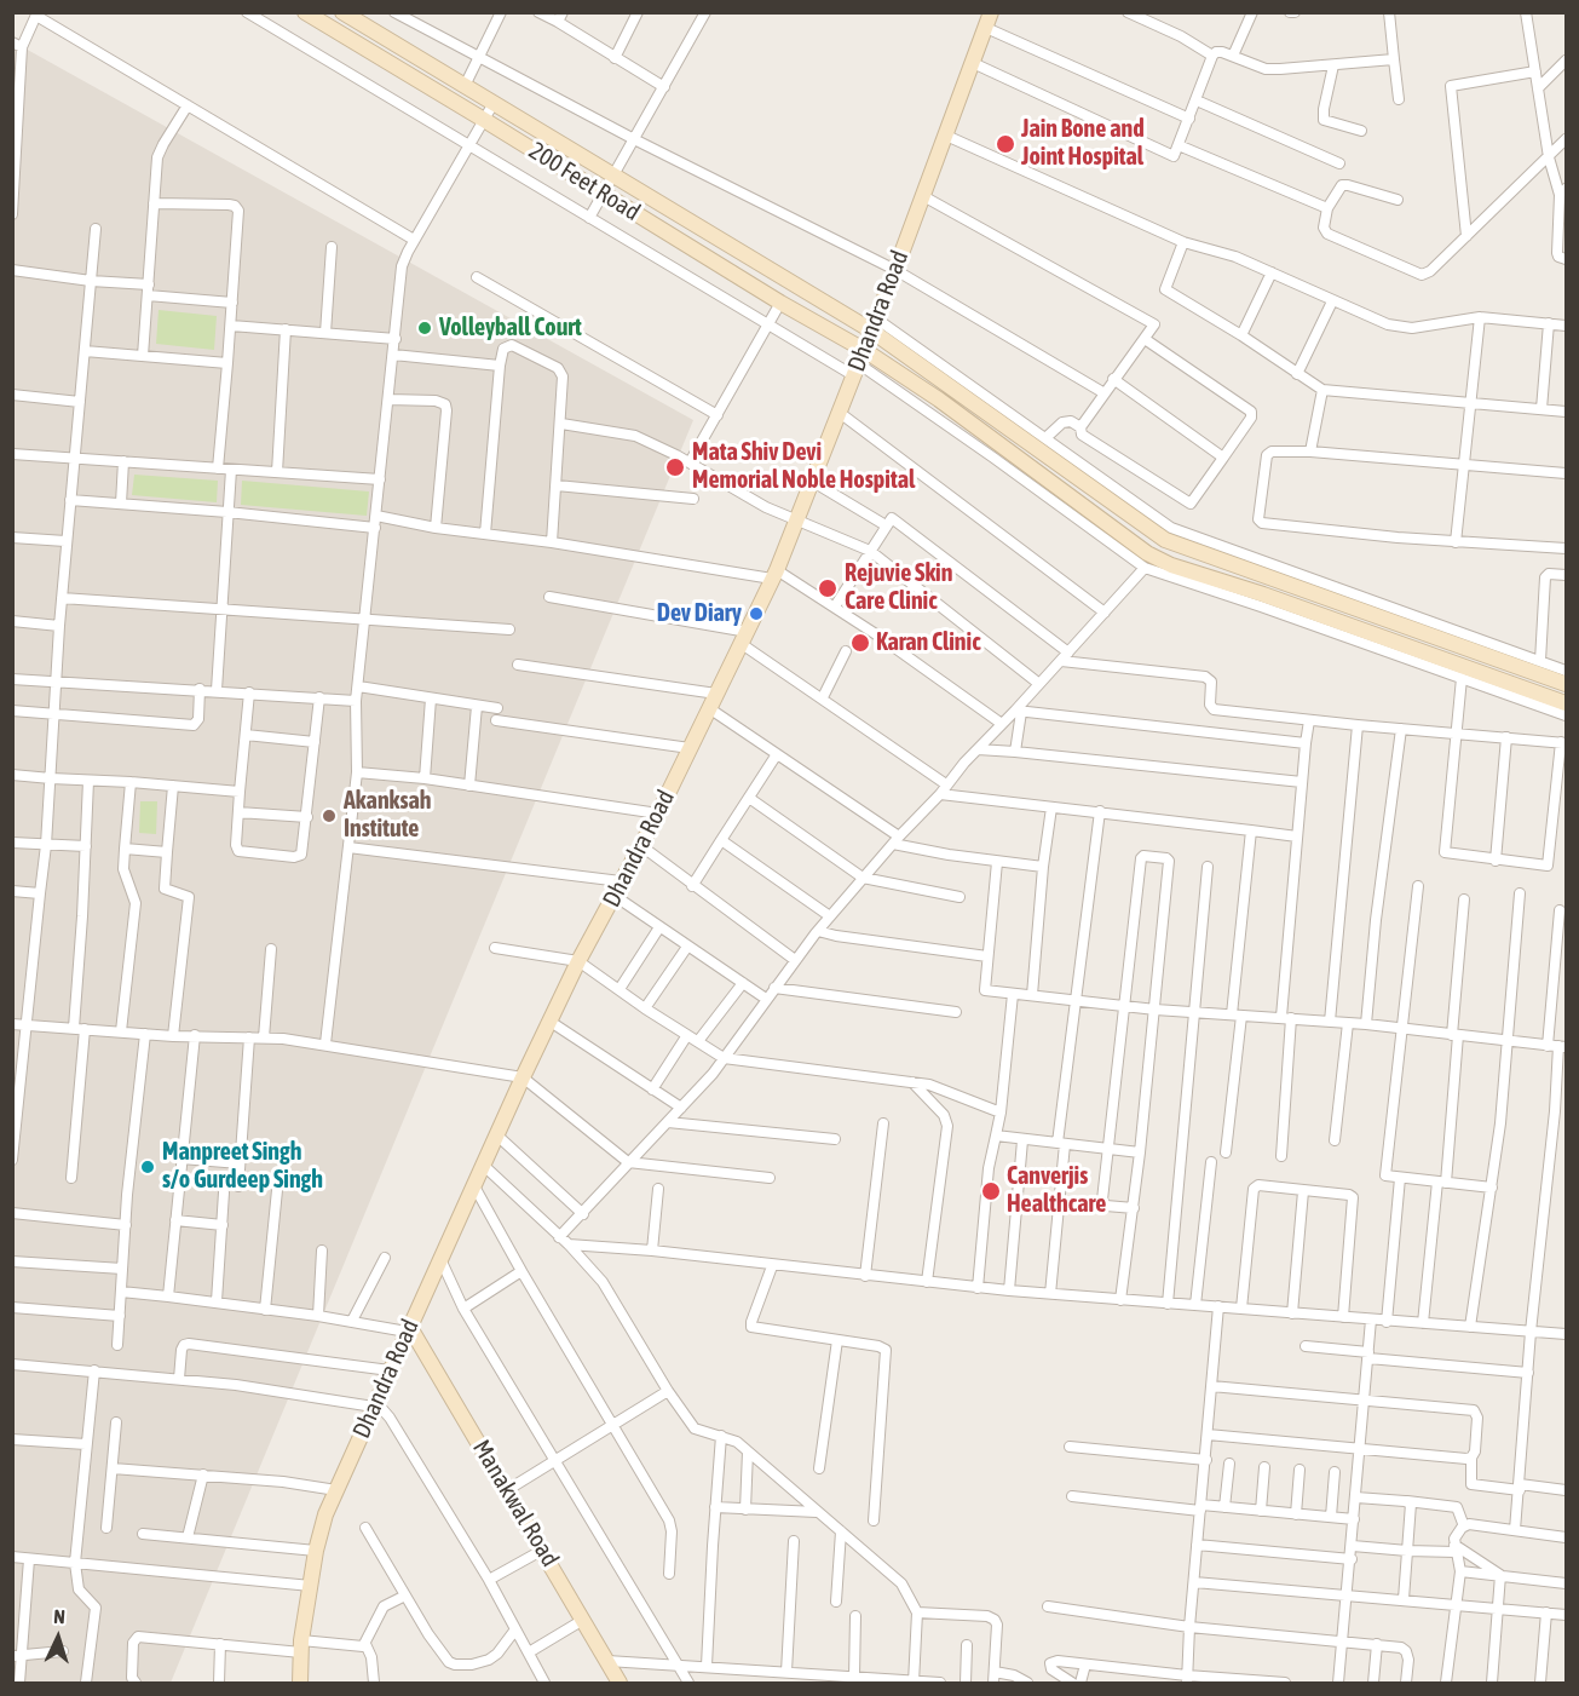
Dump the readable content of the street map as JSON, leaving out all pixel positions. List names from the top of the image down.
{
  "streets": {
    "street": ["200 Feet Road", "Dhandra Road", "Manakwal Road"]
  },
  "crossings": [
    ["200 Feet Road", "Dhandra Road"],
    ["Dhandra Road", "Manakwal Road"]
  ],
  "places": [
    "Jain Bone and Joint Hospital",
    "Volleyball Court",
    "Mata Shiv Devi Memorial Noble Hospital",
    "Rejuvie Skin Care Clinic",
    "Dev Diary",
    "Karan Clinic",
    "Akanksah Institute",
    "Manpreet Singh s/o Gurdeep Singh",
    "Canverjis Healthcare"
  ],
  "north": "top"
}
